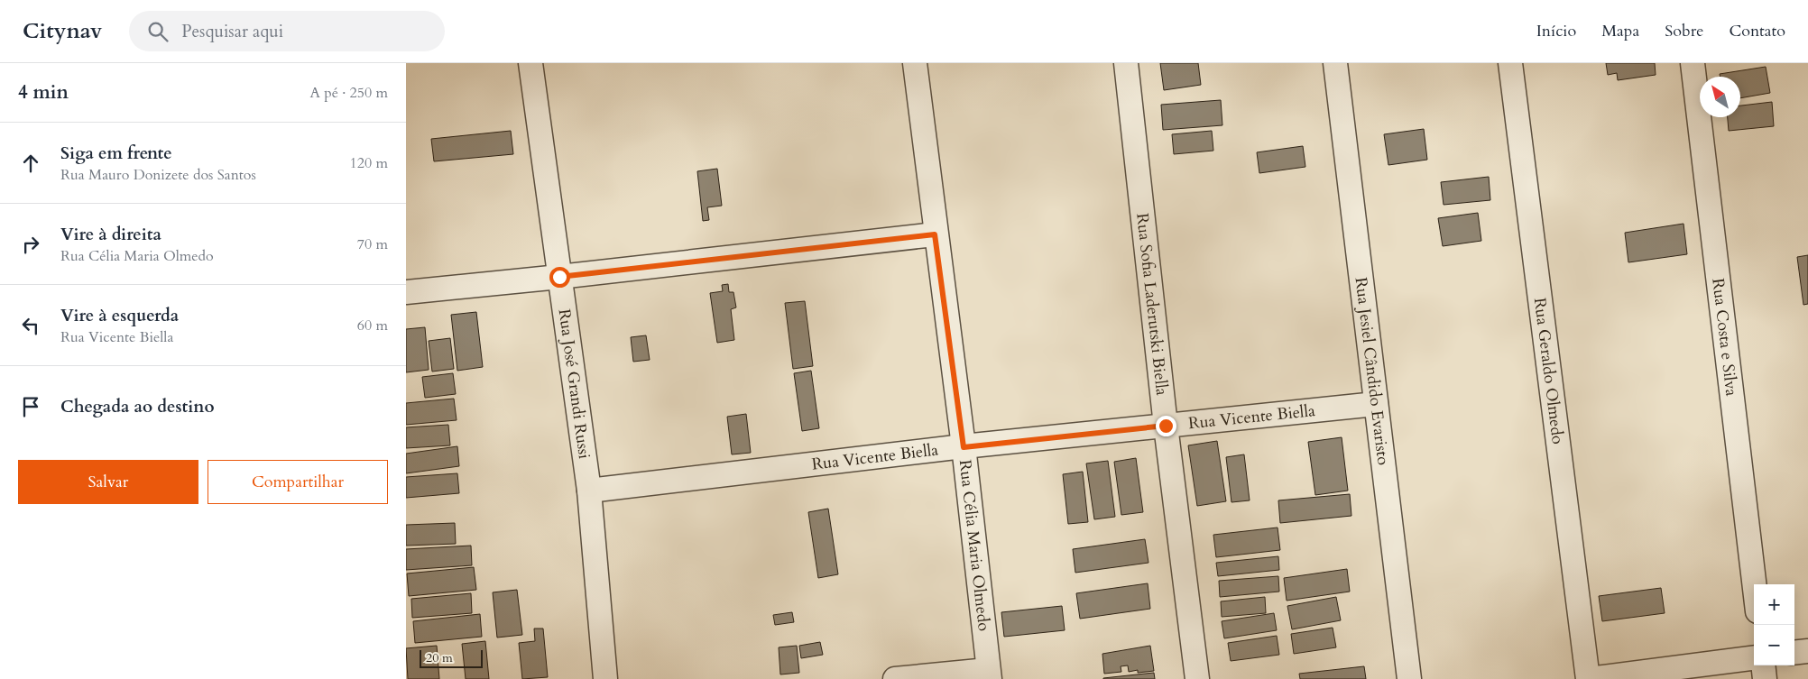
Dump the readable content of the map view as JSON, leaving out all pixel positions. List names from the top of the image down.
{
  "streets": {
    "street": [
      "Rua Sofia Laderutski Biella",
      "Rua Costa e Silva",
      "Rua Jesiel Cândido Evaristo",
      "Rua Geraldo Olmedo",
      "Rua José Grandi Russi",
      "Rua Vicente Biella",
      "Rua Célia Maria Olmedo"
    ]
  },
  "crossings": [
    ["Rua Sofia Laderutski Biella", "Rua Vicente Biella"],
    ["Rua Jesiel Cândido Evaristo", "Rua Vicente Biella"],
    ["Rua José Grandi Russi", "Rua Vicente Biella"],
    ["Rua Vicente Biella", "Rua Célia Maria Olmedo"]
  ],
  "scale_bar": "20 m",
  "north": "top left",
  "page": {
    "header": "Citynav",
    "search": "Pesquisar aqui",
    "nav": [
      "Início",
      "Mapa",
      "Sobre",
      "Contato"
    ],
    "heading": ["4 min", "A pé · 250 m"],
    "list": [
      ["Siga em frente", "Rua Mauro Donizete dos Santos", "120 m"],
      ["Vire à direita", "Rua Célia Maria Olmedo", "70 m"],
      ["Vire à esquerda", "Rua Vicente Biella", "60 m"],
      "Chegada ao destino"
    ],
    "buttons": ["Salvar", "Compartilhar"],
    "map_buttons": ["+", "−"],
    "scale": "20 m"
  }
}
